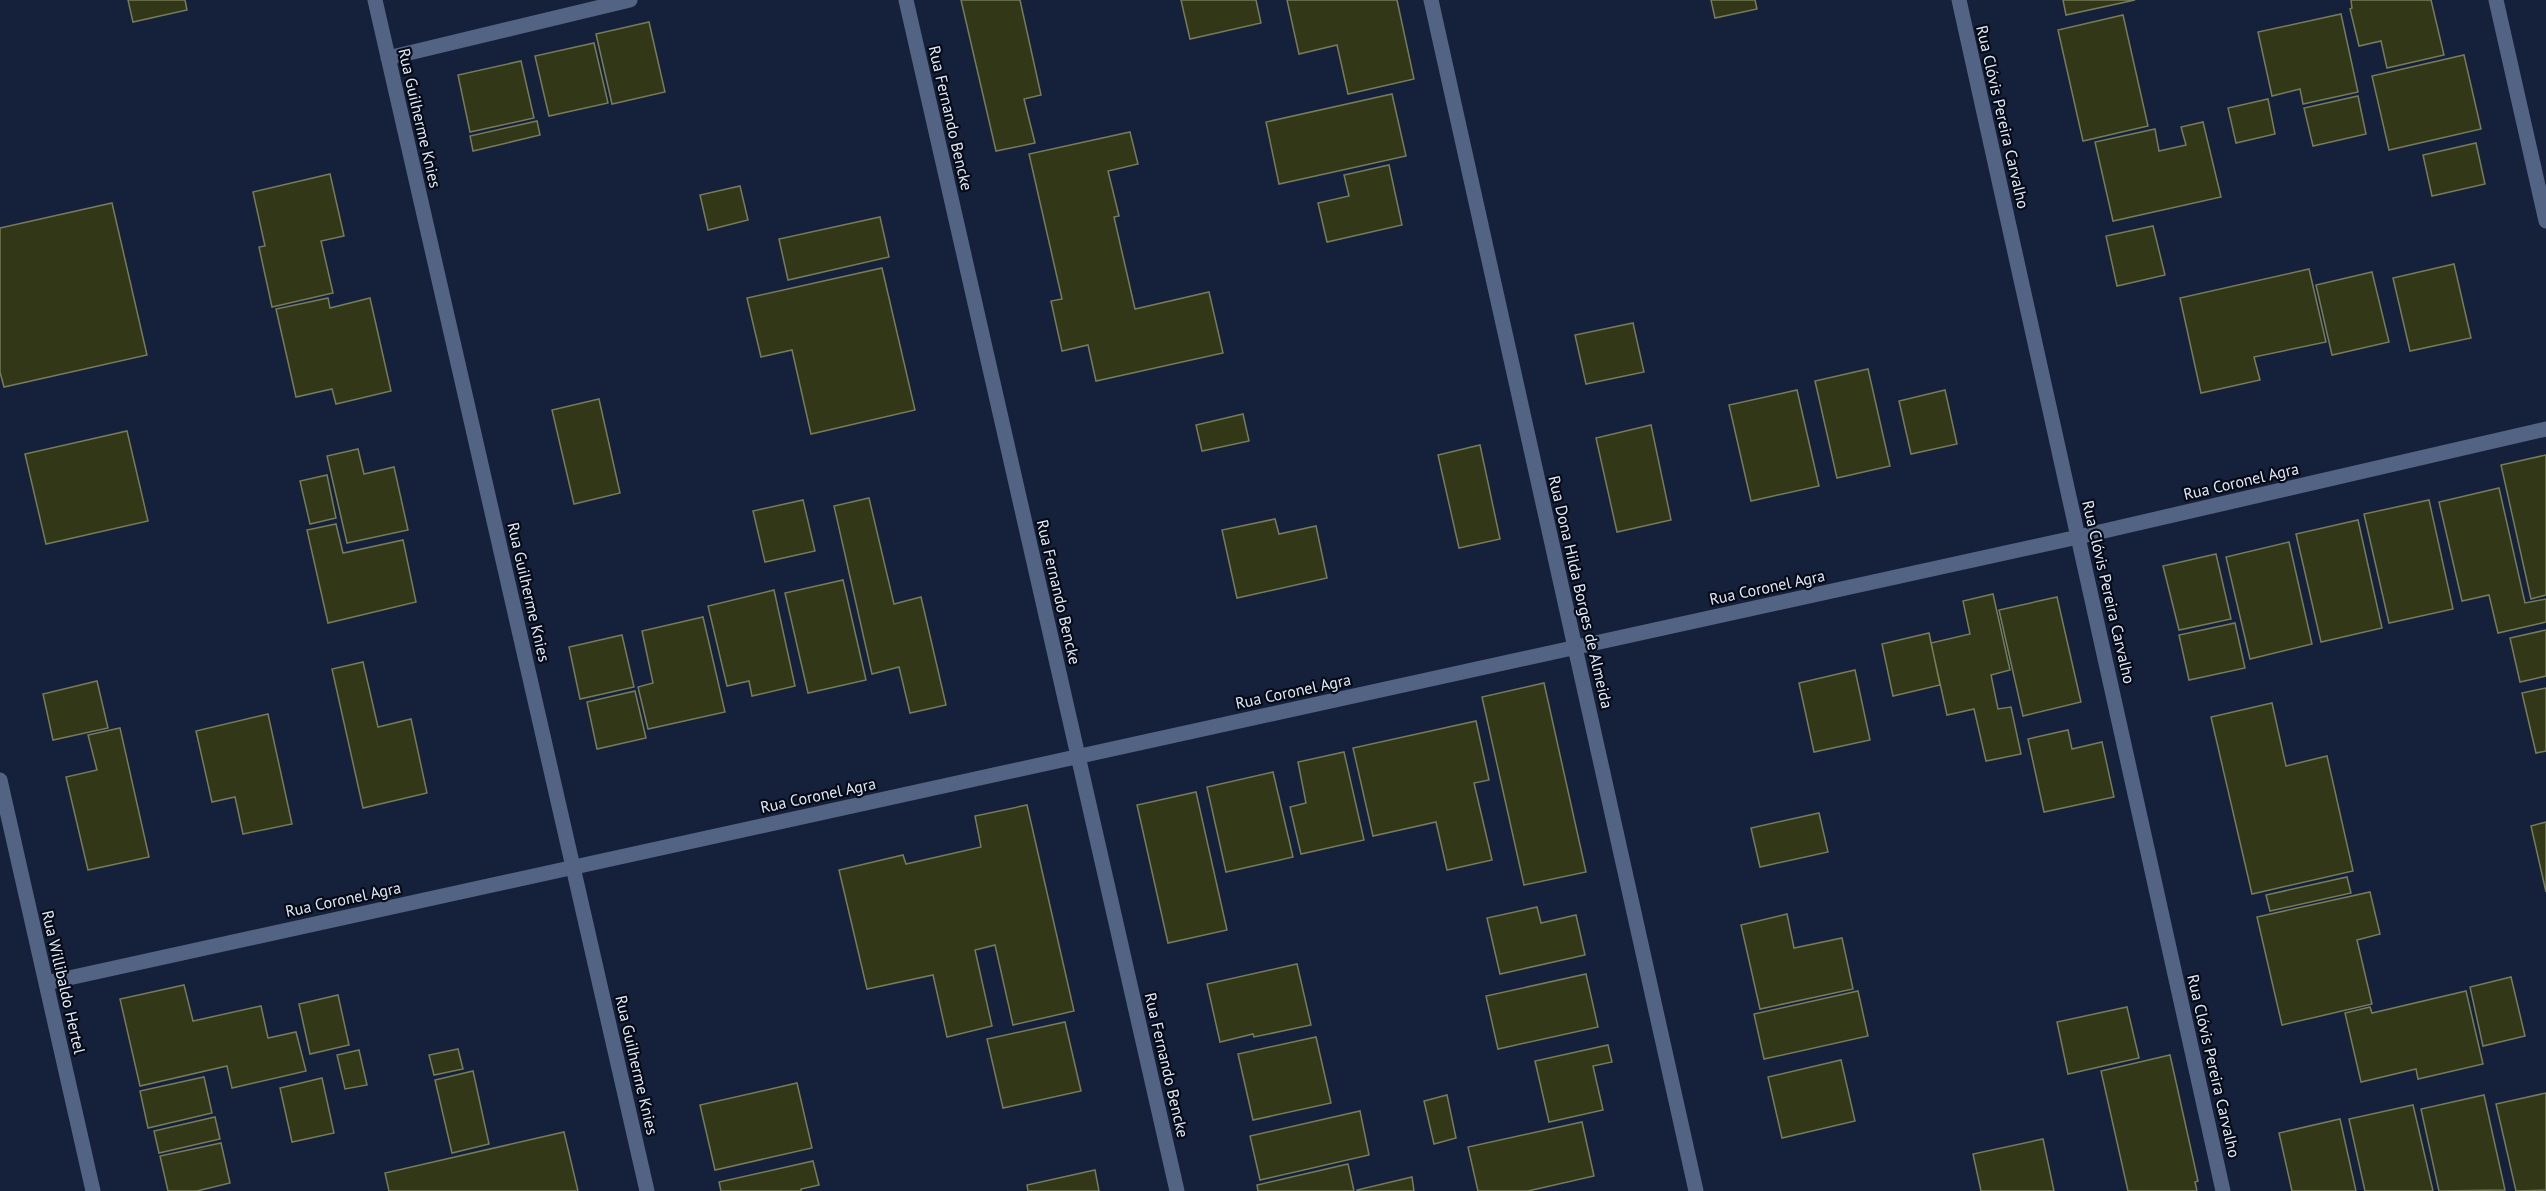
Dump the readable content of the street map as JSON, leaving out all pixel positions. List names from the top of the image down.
{
  "streets": {
    "street": [
      "Rua Clóvis Pereira Carvalho",
      "Rua Guilherme Knies",
      "Rua Fernando Bencke",
      "Rua Coronel Agra",
      "Rua Dona Hilda Borges de Almeida",
      "Rua Willibaldo Hertel"
    ]
  },
  "crossings": [
    ["Rua Clóvis Pereira Carvalho", "Rua Coronel Agra"],
    ["Rua Guilherme Knies", "Rua Coronel Agra"],
    ["Rua Fernando Bencke", "Rua Coronel Agra"],
    ["Rua Coronel Agra", "Rua Dona Hilda Borges de Almeida"],
    ["Rua Coronel Agra", "Rua Willibaldo Hertel"]
  ]
}
